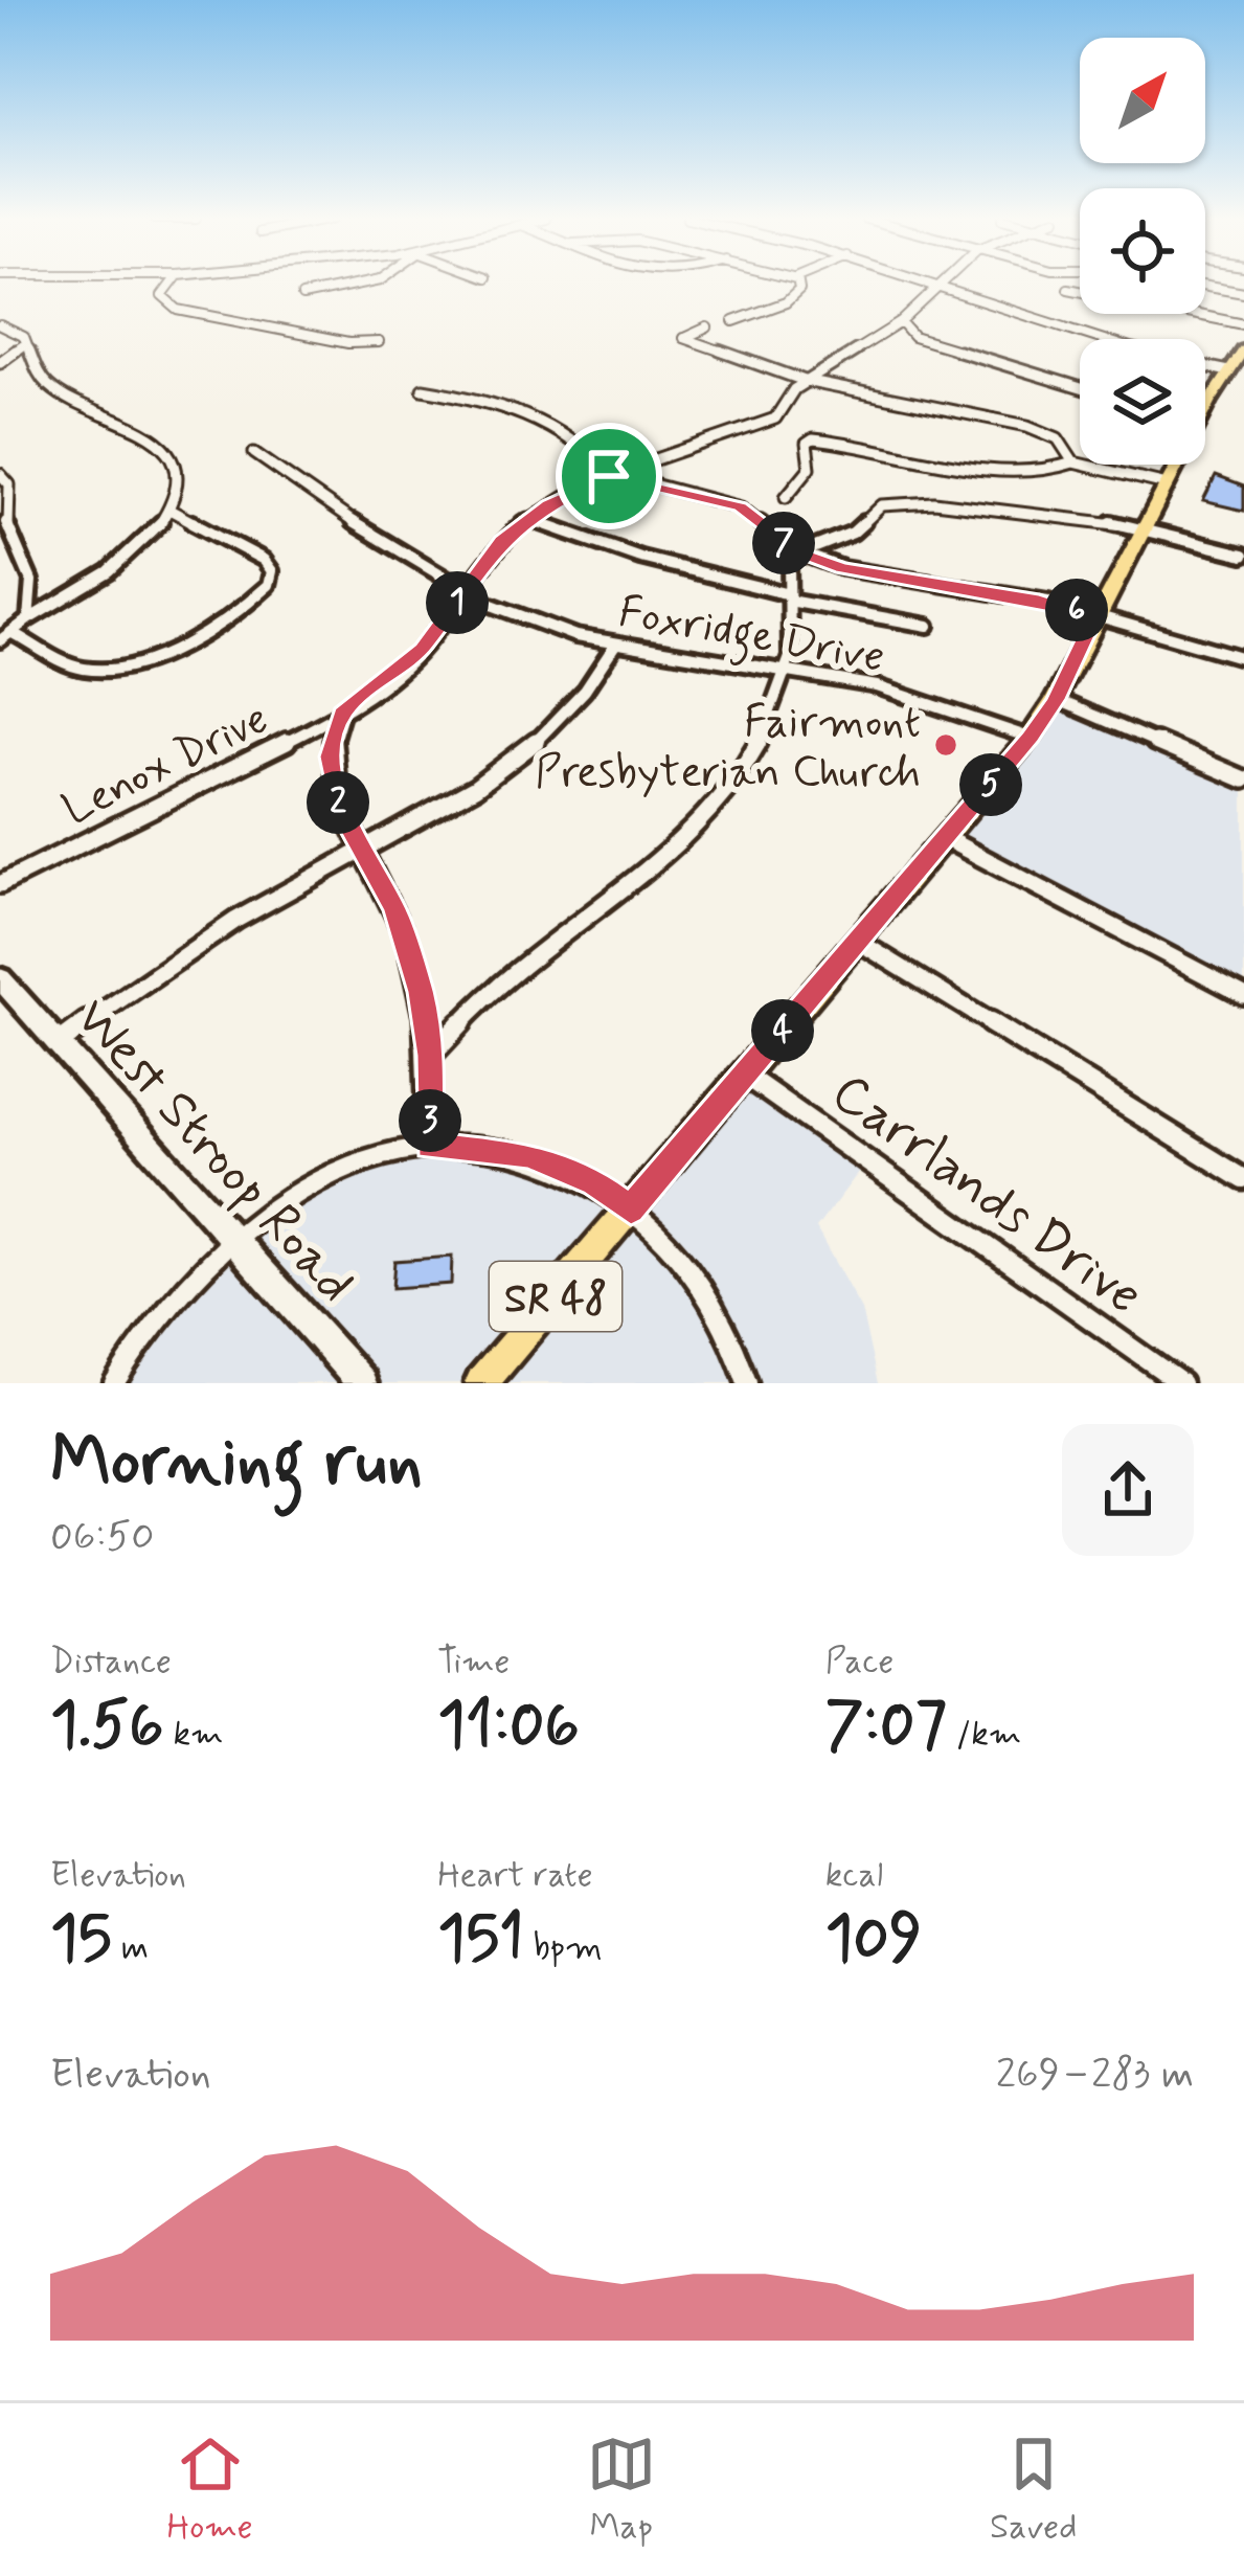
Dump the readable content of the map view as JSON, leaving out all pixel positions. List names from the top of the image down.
{
  "streets": {
    "main road": ["West Stroop Road", "SR 48"],
    "street": ["Foxridge Drive", "Lenox Drive", "Carrlands Drive"]
  },
  "crossings": [
    ["Foxridge Drive", "Lenox Drive"],
    ["Foxridge Drive", "SR 48"],
    ["Carrlands Drive", "SR 48"]
  ],
  "places": ["Fairmont Presbyterian Church"],
  "north": "top right",
  "page": {
    "pins": [
      "7",
      "1",
      "6",
      "5",
      "2",
      "4",
      "3"
    ],
    "heading": ["Morning run", "06:50"],
    "stats": [
      ["Distance", "1.56 km"],
      ["Time", "11:06"],
      ["Pace", "7:07 /km"],
      ["Elevation", "15 m"],
      ["Heart rate", "151 bpm"],
      ["kcal", "109"]
    ],
    "chart": ["Elevation", "269–283 m"],
    "tabs": ["Home", "Map", "Saved"]
  }
}
